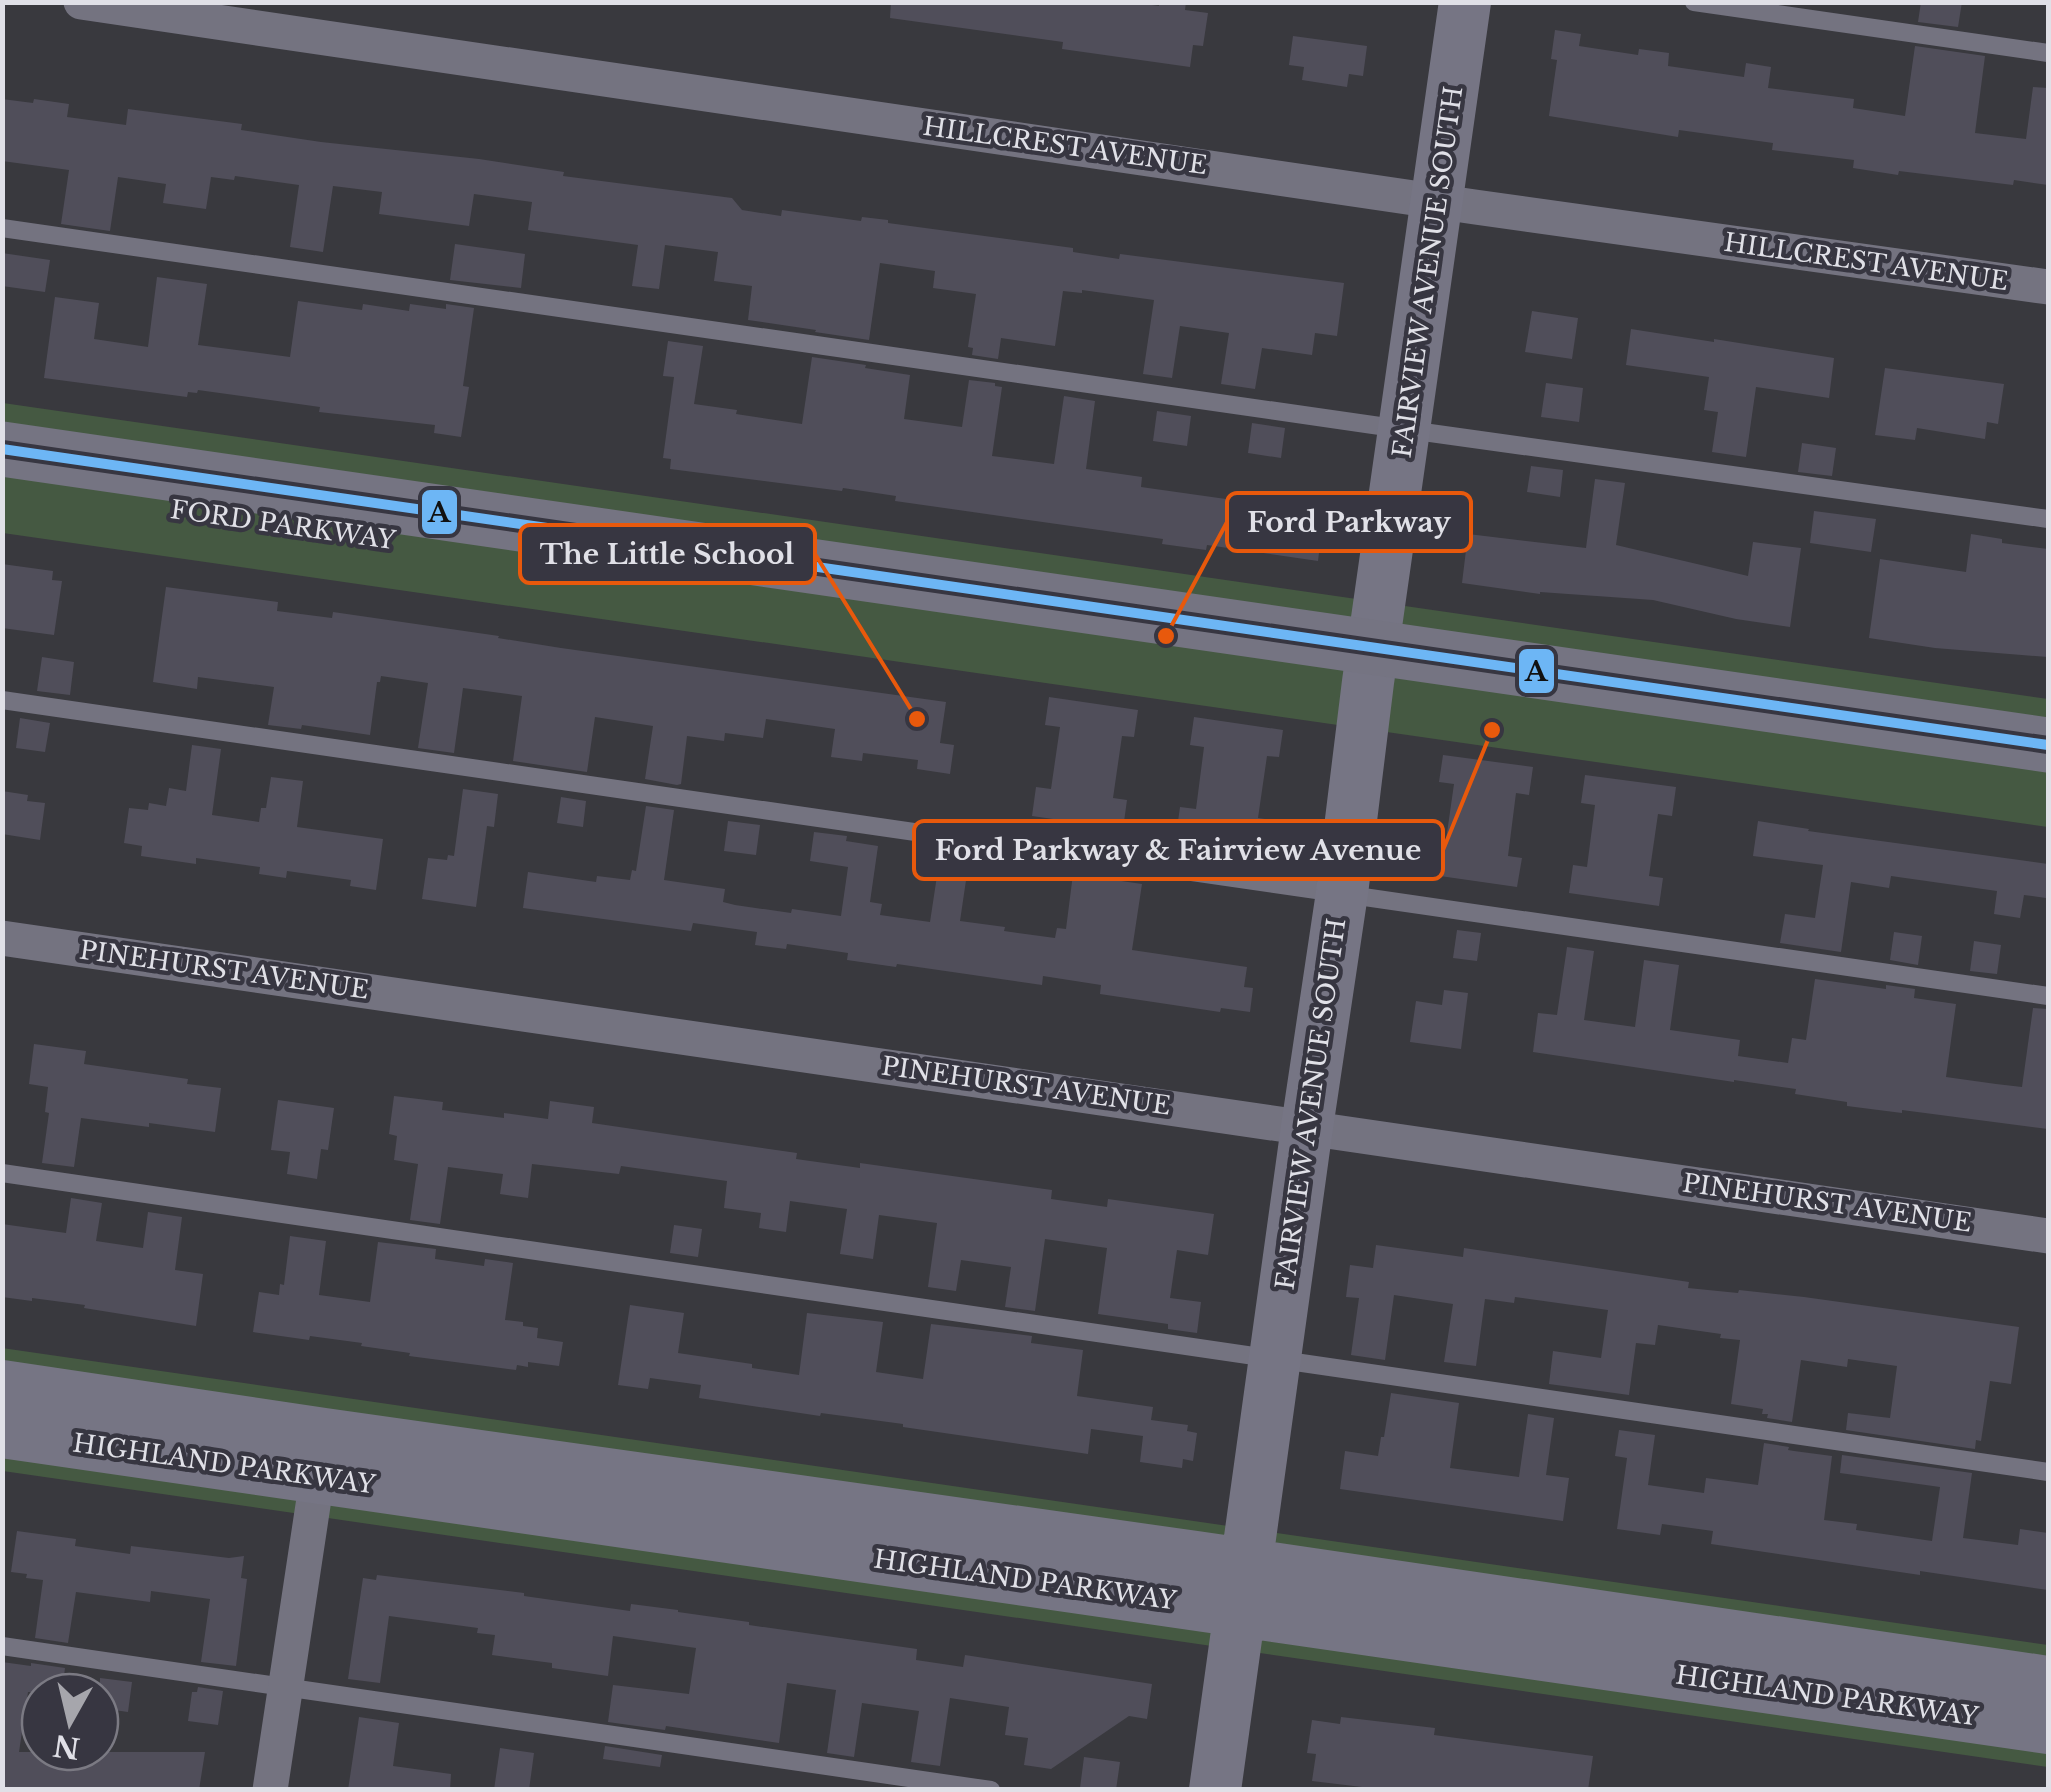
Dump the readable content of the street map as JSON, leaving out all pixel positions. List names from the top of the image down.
{
  "streets": {
    "main road": ["FORD PARKWAY"],
    "street": [
      "HILLCREST AVENUE",
      "FAIRVIEW AVENUE SOUTH",
      "PINEHURST AVENUE",
      "HIGHLAND PARKWAY"
    ]
  },
  "crossings": [
    ["HILLCREST AVENUE", "FAIRVIEW AVENUE SOUTH"],
    ["FAIRVIEW AVENUE SOUTH", "FORD PARKWAY"],
    ["FAIRVIEW AVENUE SOUTH", "PINEHURST AVENUE"],
    ["FAIRVIEW AVENUE SOUTH", "HIGHLAND PARKWAY"]
  ],
  "places": ["Ford Parkway", "The Little School", "Ford Parkway & Fairview Avenue"],
  "lines": ["transit line A"],
  "north": "bottom"
}
